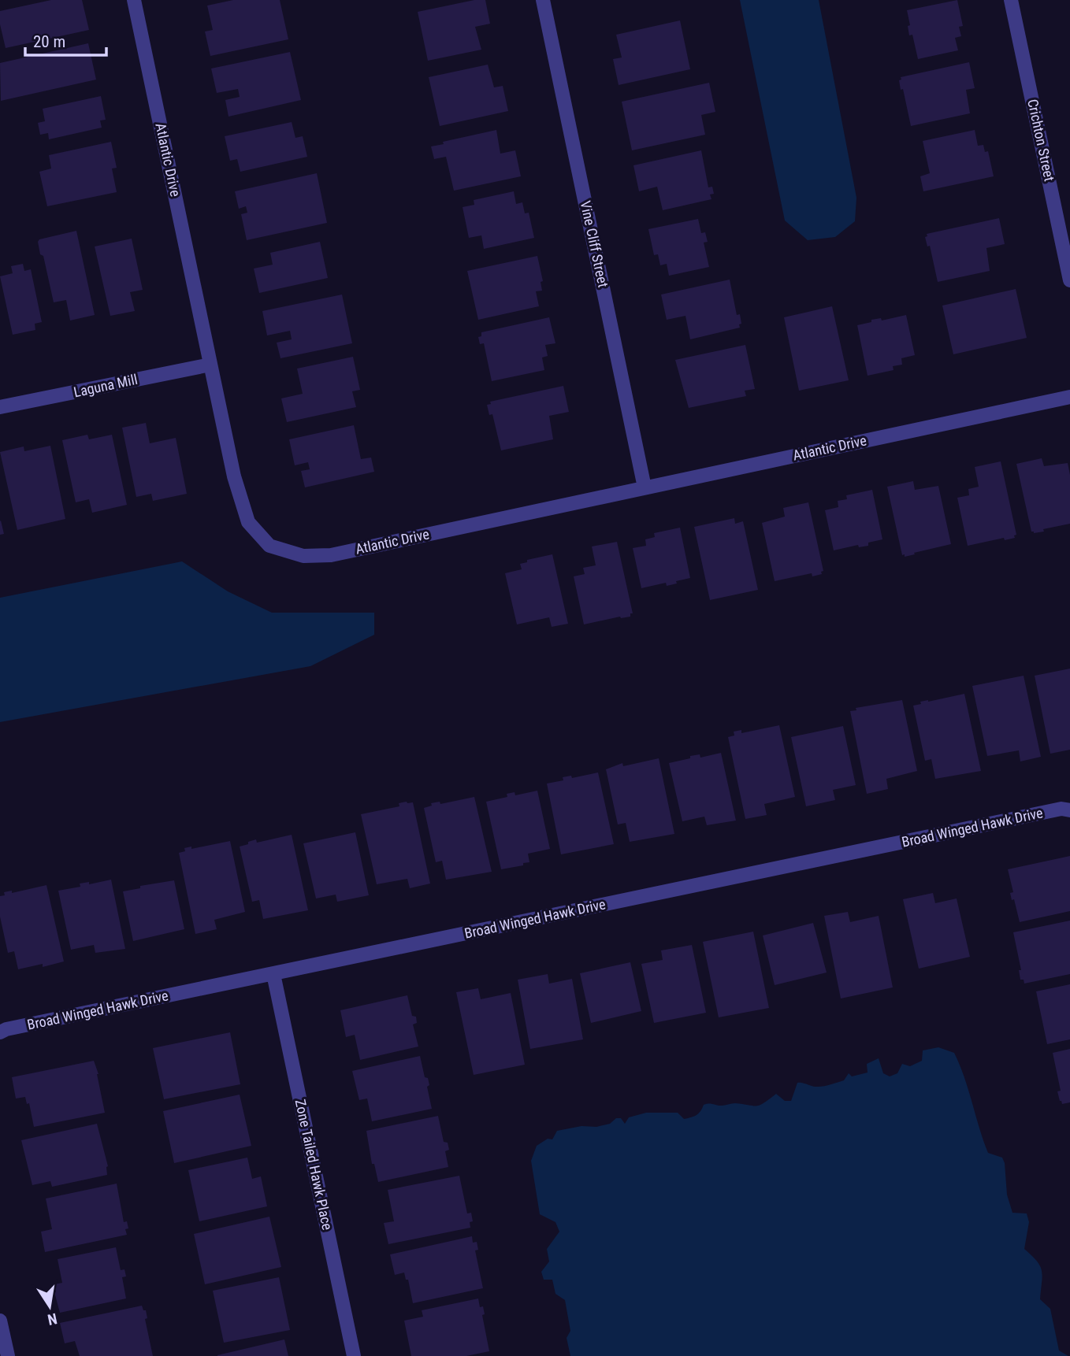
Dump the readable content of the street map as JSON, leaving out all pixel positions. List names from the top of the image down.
{
  "streets": {
    "street": [
      "Crichton Street",
      "Atlantic Drive",
      "Vine Cliff Street",
      "Laguna Mill",
      "Broad Winged Hawk Drive",
      "Zone Tailed Hawk Place"
    ]
  },
  "crossings": [
    ["Atlantic Drive", "Vine Cliff Street"],
    ["Atlantic Drive", "Laguna Mill"],
    ["Broad Winged Hawk Drive", "Zone Tailed Hawk Place"]
  ],
  "scale_bar": "20 m",
  "north": "bottom"
}
